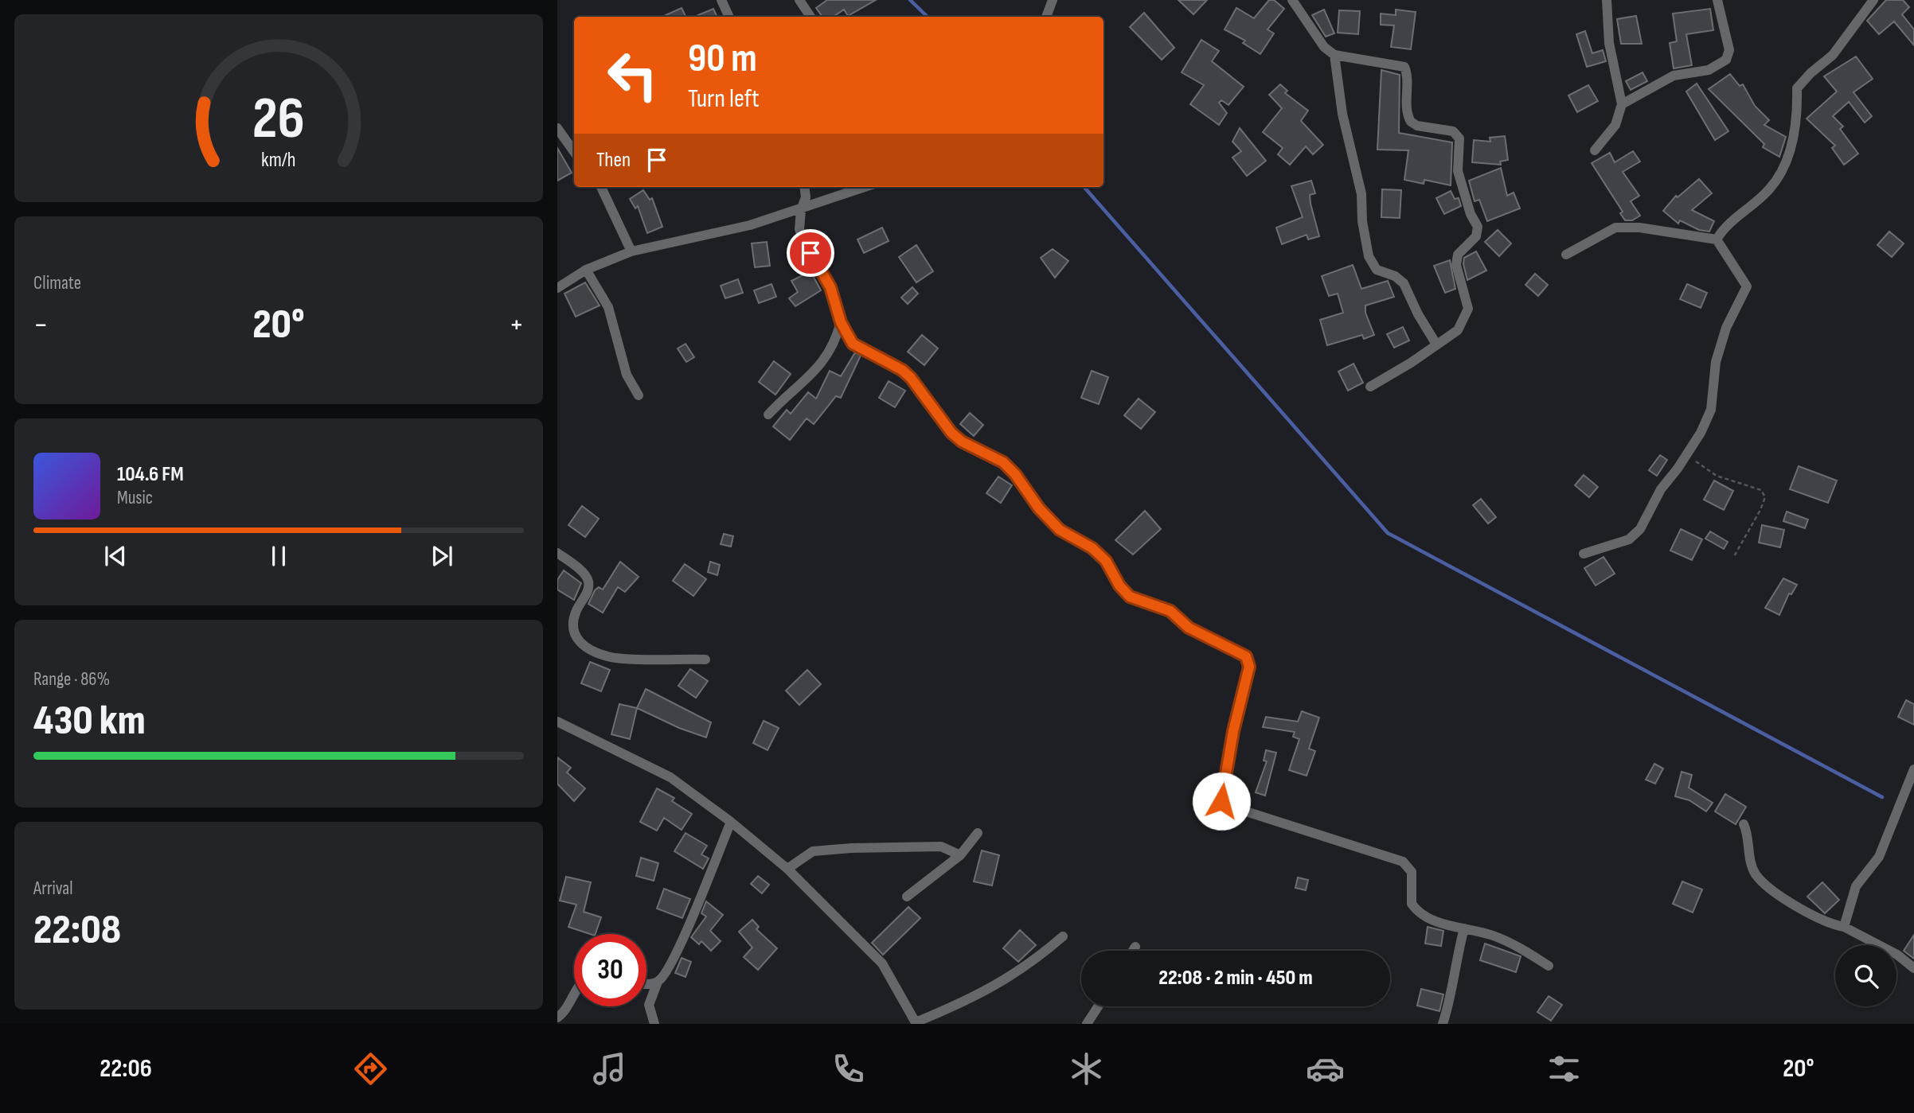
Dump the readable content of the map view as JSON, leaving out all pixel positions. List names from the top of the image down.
{
  "page": {
    "turn": ["90 m", "Turn left"],
    "then": "Then",
    "tile": [
      "Climate",
      ["Range · 86%", "430 km"],
      ["Arrival", "22:08"]
    ],
    "heat": ["−", "20°", "+"],
    "song": ["104.6 FM", "Music"],
    "limit": "30",
    "trip": "22:08 · 2 min · 450 m",
    "tabs": ["22:06", "20°"],
    "gauge": ["26", "km/h"]
  }
}
